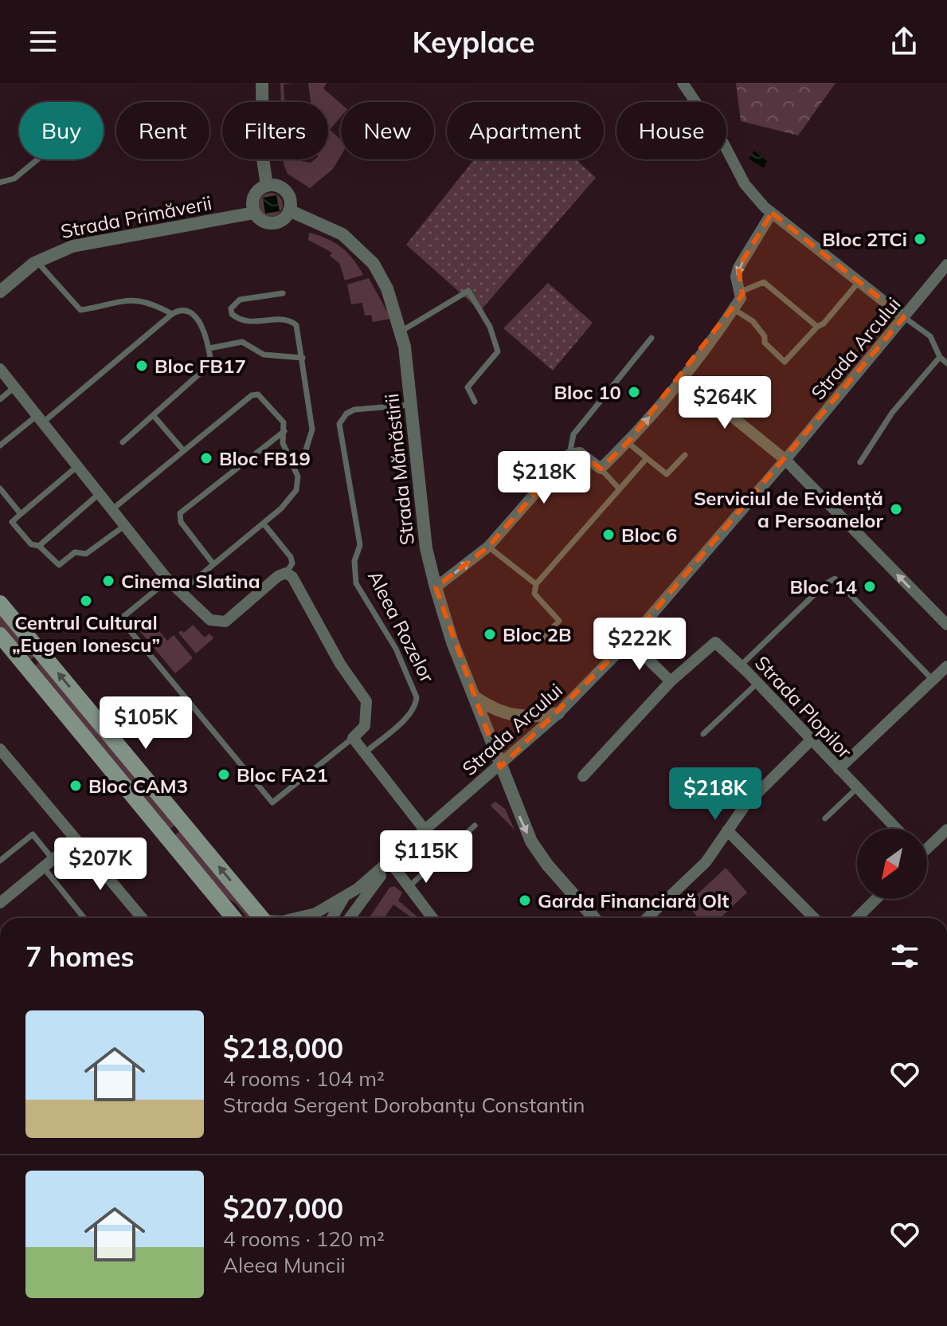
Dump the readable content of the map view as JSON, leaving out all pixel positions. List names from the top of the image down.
{
  "streets": {
    "street": [
      "Strada Primăverii",
      "Strada Arcului",
      "Strada Mănăstirii",
      "Strada Plopilor"
    ],
    "lane": ["Aleea Rozelor"]
  },
  "crossings": [
    ["Strada Primăverii", "Strada Mănăstirii"],
    ["Strada Arcului", "Strada Mănăstirii"],
    ["Strada Mănăstirii", "Aleea Rozelor"]
  ],
  "places": [
    "Bloc 2TCi",
    "Bloc FB17",
    "Bloc 10",
    "Bloc FB19",
    "Serviciul de Evidență a Persoanelor",
    "Bloc 6",
    "Cinema Slatina",
    "Bloc 14",
    "Centrul Cultural „Eugen Ionescu”",
    "Bloc 2B",
    "Bloc FA21",
    "Bloc CAM3",
    "Garda Financiară Olt"
  ],
  "north": "bottom left",
  "page": {
    "header": "Keyplace",
    "chip": [
      "Buy",
      "Rent",
      "Filters",
      "New",
      "Apartment",
      "House"
    ],
    "price": [
      "$264K",
      "$218K",
      "$222K",
      "$105K",
      "$218K",
      "$115K",
      "$207K"
    ],
    "heading": "7 homes",
    "list": [
      {
        "name": "$218,000",
        "note": "4 rooms · 104 m² · Strada Sergent Dorobanțu Constantin"
      },
      {
        "name": "$207,000",
        "note": "4 rooms · 120 m² · Aleea Muncii"
      }
    ]
  }
}
